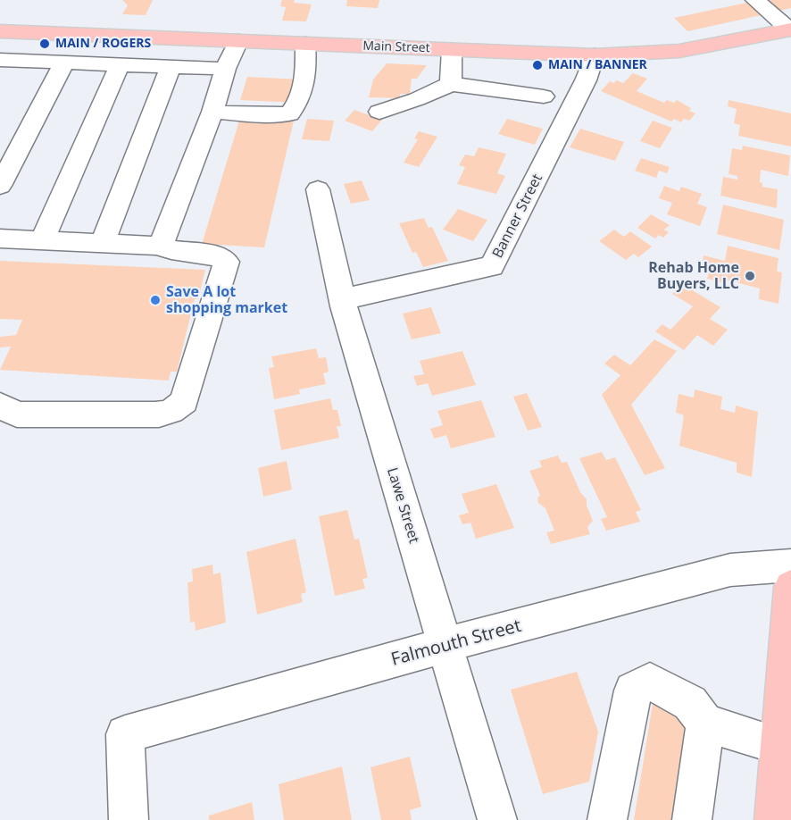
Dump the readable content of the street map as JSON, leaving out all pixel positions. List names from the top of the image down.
{
  "streets": {
    "main road": ["Main Street"],
    "street": ["Banner Street", "Lawe Street", "Falmouth Street"]
  },
  "crossings": [
    ["Main Street", "Banner Street"],
    ["Banner Street", "Lawe Street"],
    ["Lawe Street", "Falmouth Street"]
  ],
  "places": [
    "MAIN / ROGERS",
    "MAIN / BANNER",
    "Rehab Home Buyers, LLC",
    "Save A lot shopping market"
  ]
}
